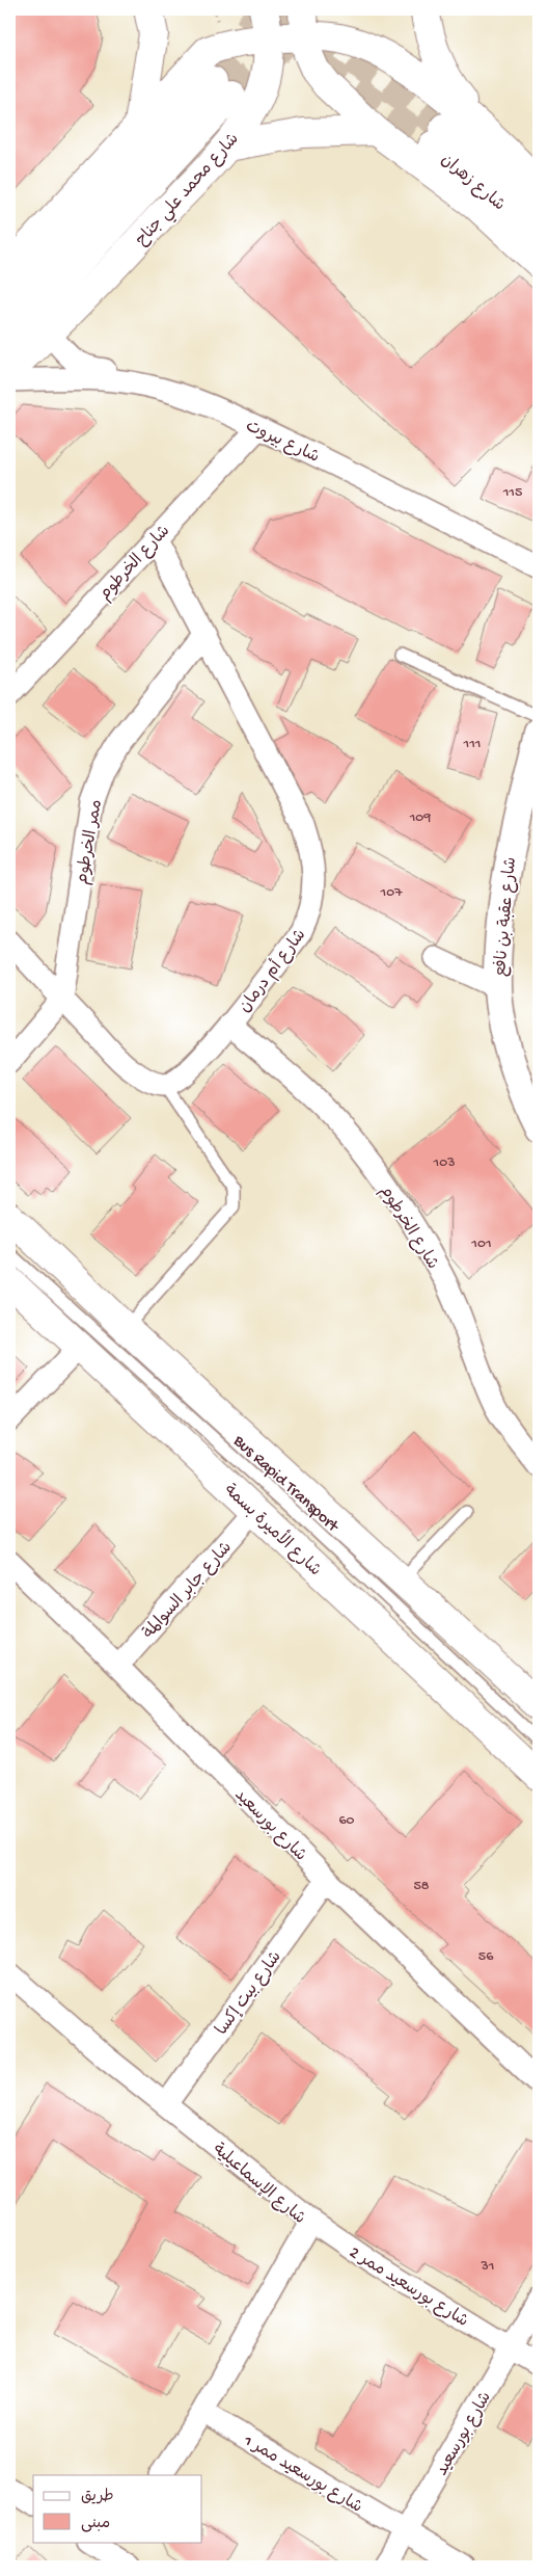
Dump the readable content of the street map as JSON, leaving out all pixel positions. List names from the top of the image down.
{
  "streets": {
    "main road": ["شارع زهران", "شارع محمد علي جناح", "شارع الأميرة بسمة"],
    "street": [
      "شارع بيروت",
      "شارع الخرطوم",
      "ممر الخرطوم",
      "شارع عقبة بن نافع",
      "شارع أم درمان",
      "شارع جابر السوالمة",
      "شارع بورسعيد",
      "شارع بيت إكسا",
      "شارع الإسماعيلية",
      "شارع بورسعيد ممر 2",
      "شارع بورسعيد ممر 1"
    ],
    "lane": ["Bus Rapid Transport"]
  },
  "crossings": [
    ["شارع محمد علي جناح", "شارع بيروت"],
    ["شارع بيروت", "شارع الخرطوم"],
    ["شارع الخرطوم", "شارع أم درمان"],
    ["ممر الخرطوم", "شارع أم درمان"],
    ["شارع الأميرة بسمة", "شارع جابر السوالمة"],
    ["شارع جابر السوالمة", "شارع بورسعيد"],
    ["شارع بورسعيد", "شارع بيت إكسا"],
    ["شارع بورسعيد", "شارع بورسعيد ممر 2"],
    ["شارع بورسعيد", "شارع بورسعيد ممر 1"],
    ["شارع بيت إكسا", "شارع الإسماعيلية"],
    ["شارع الإسماعيلية", "شارع بورسعيد ممر 2"],
    ["شارع الإسماعيلية", "شارع بورسعيد ممر 1"]
  ],
  "house_numbers": [
    "115",
    "111",
    "109",
    "107",
    "103",
    "101",
    "60",
    "58",
    "56",
    "31"
  ],
  "legend": ["طريق", "مبنى"]
}
